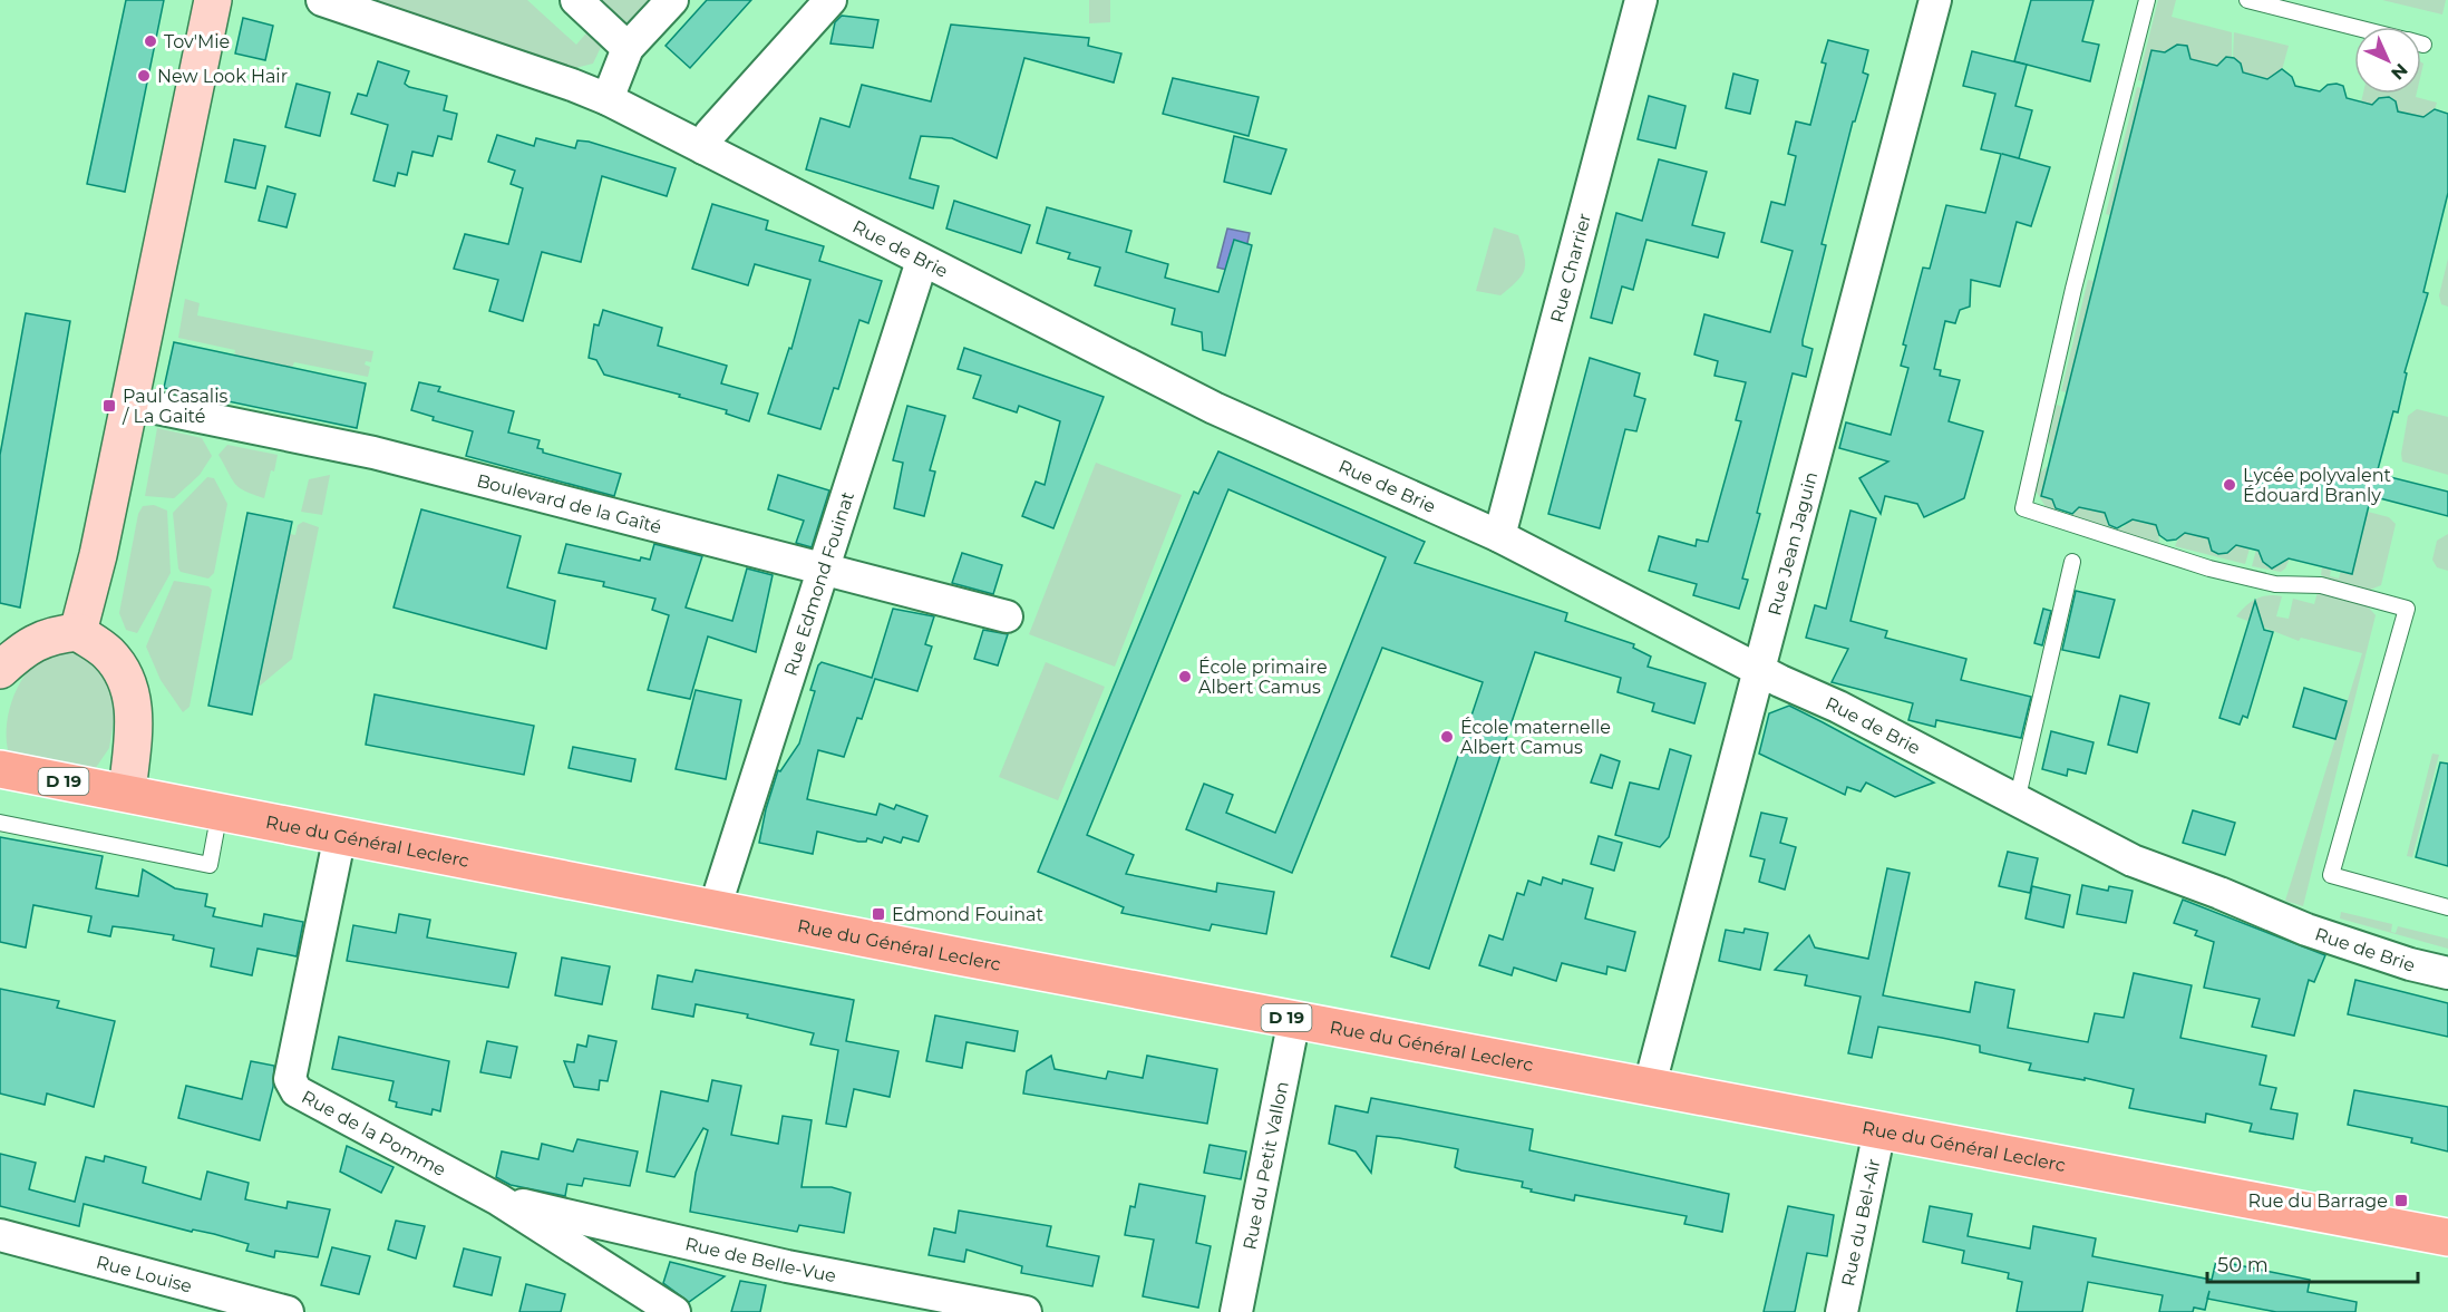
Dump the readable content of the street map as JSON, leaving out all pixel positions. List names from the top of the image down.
{
  "streets": {
    "main road": ["D 19", "Rue du Général Leclerc"],
    "street": [
      "Rue de Brie",
      "Rue Charrier",
      "Boulevard de la Gaîté",
      "Rue Jean Jaguin",
      "Rue Edmond Fouinat",
      "Rue de la Pomme",
      "Rue du Petit Vallon",
      "Rue du Bel-Air",
      "Rue de Belle-Vue",
      "Rue Louise"
    ]
  },
  "crossings": [
    ["Rue de Brie", "Rue Charrier"],
    ["Rue de Brie", "Rue Jean Jaguin"],
    ["Rue de Brie", "Rue Edmond Fouinat"],
    ["Boulevard de la Gaîté", "Rue Edmond Fouinat"],
    ["Rue Jean Jaguin", "Rue du Général Leclerc"],
    ["Rue Edmond Fouinat", "Rue du Général Leclerc"],
    ["Rue du Général Leclerc", "Rue de la Pomme"],
    ["Rue du Général Leclerc", "Rue du Petit Vallon"],
    ["Rue du Général Leclerc", "Rue du Bel-Air"],
    ["Rue de la Pomme", "Rue de Belle-Vue"]
  ],
  "places": {
    "other": [
      "Tov'Mie",
      "New Look Hair",
      "Lycée polyvalent Édouard Branly",
      "École primaire Albert Camus",
      "École maternelle Albert Camus"
    ],
    "transit": ["Paul Casalis / La Gaité", "Edmond Fouinat", "Rue du Barrage"]
  },
  "scale_bar": "50 m",
  "north": "bottom right"
}
